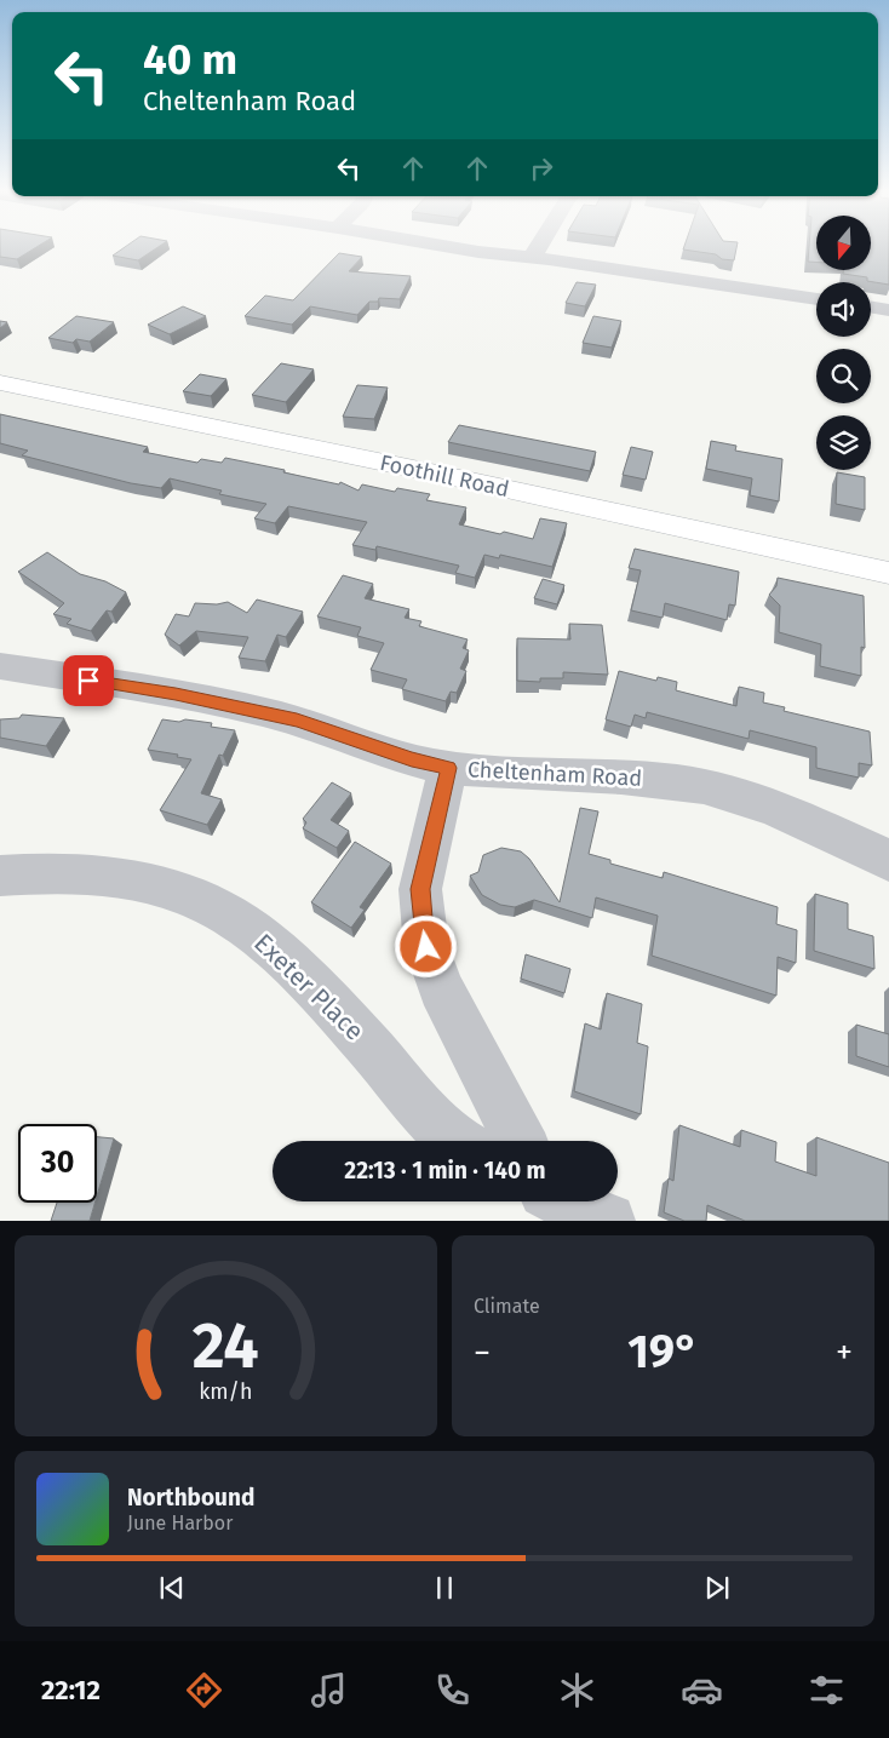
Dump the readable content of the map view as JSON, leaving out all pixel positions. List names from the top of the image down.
{
  "streets": {
    "main road": ["Foothill Road"],
    "street": ["Cheltenham Road", "Exeter Place"]
  },
  "north": "bottom",
  "page": {
    "turn": ["40 m", "Cheltenham Road"],
    "limit": "30",
    "trip": "22:13 · 1 min · 140 m",
    "tile": "Climate",
    "heat": ["−", "19°", "+"],
    "song": ["Northbound", "June Harbor"],
    "tabs": "22:12",
    "gauge": ["24", "km/h"]
  }
}
